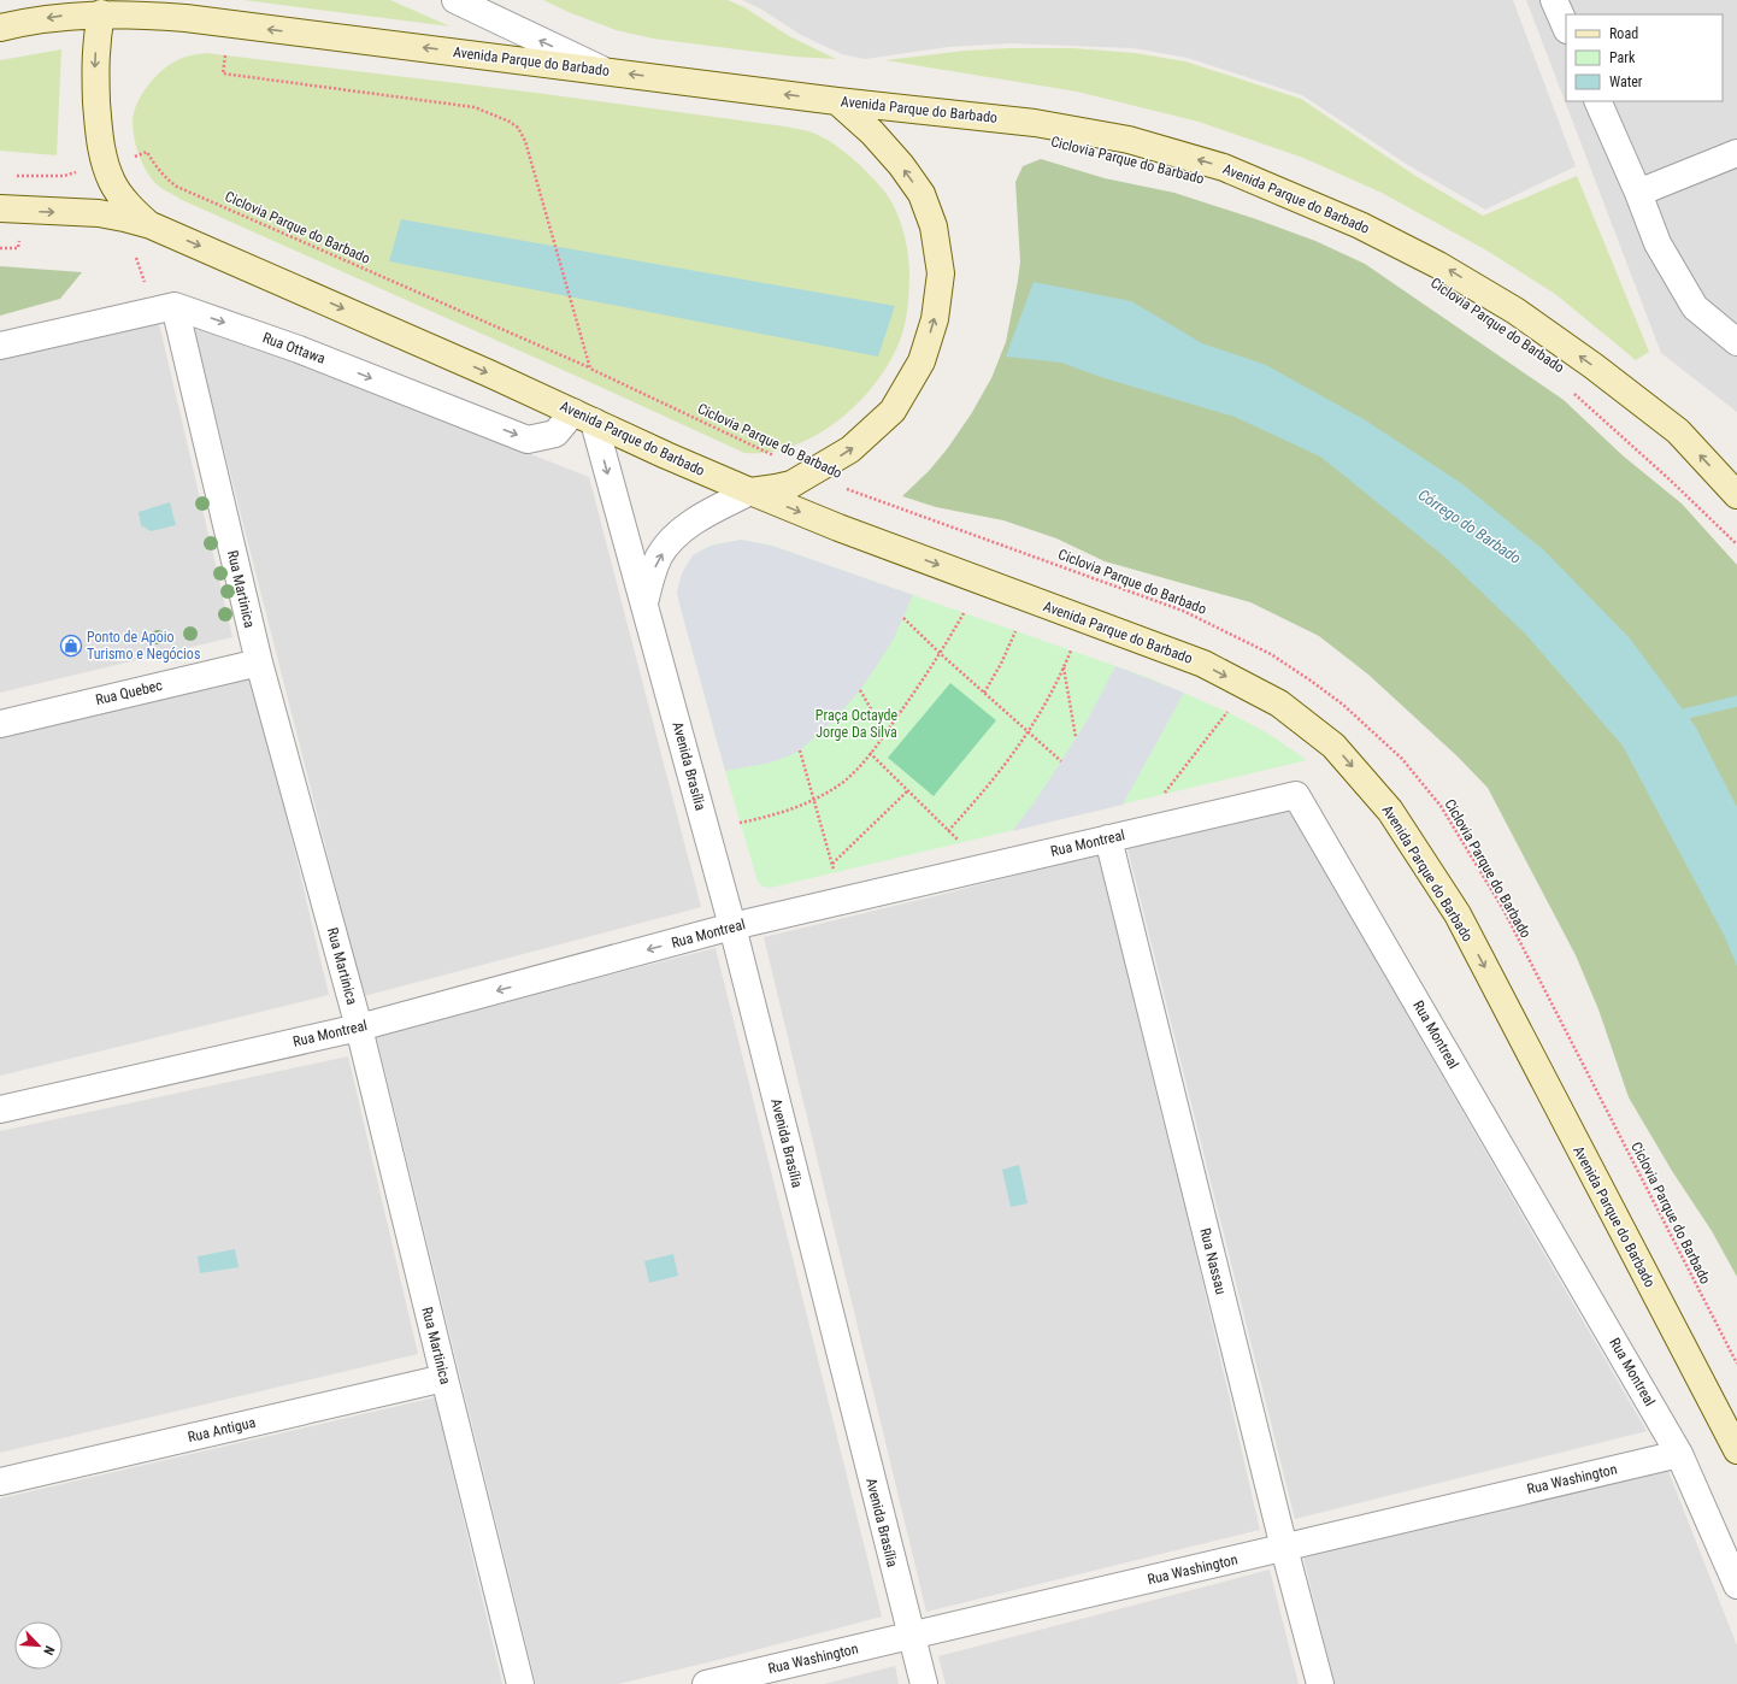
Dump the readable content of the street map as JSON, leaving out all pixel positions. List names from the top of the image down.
{
  "streets": {
    "main road": ["Avenida Parque do Barbado"],
    "street": [
      "Rua Ottawa",
      "Rua Martinica",
      "Rua Quebec",
      "Avenida Brasília",
      "Rua Montreal",
      "Rua Nassau",
      "Rua Antigua",
      "Rua Washington"
    ],
    "path": ["Ciclovia Parque do Barbado"]
  },
  "crossings": [
    ["Avenida Parque do Barbado", "Rua Ottawa"],
    ["Avenida Parque do Barbado", "Avenida Brasília"],
    ["Rua Ottawa", "Rua Martinica"],
    ["Rua Ottawa", "Avenida Brasília"],
    ["Rua Martinica", "Rua Quebec"],
    ["Rua Martinica", "Rua Montreal"],
    ["Rua Martinica", "Rua Antigua"],
    ["Avenida Brasília", "Rua Montreal"],
    ["Avenida Brasília", "Rua Washington"],
    ["Rua Montreal", "Rua Nassau"],
    ["Rua Montreal", "Rua Washington"],
    ["Rua Nassau", "Rua Washington"]
  ],
  "one_way": ["Rua Ottawa"],
  "water": ["Córrego do Barbado"],
  "parks": ["Praça Octayde Jorge Da Silva"],
  "places": {
    "shop": ["Ponto de Apoio Turismo e Negócios"]
  },
  "legend": ["Road", "Park", "Water"],
  "north": "bottom right"
}
